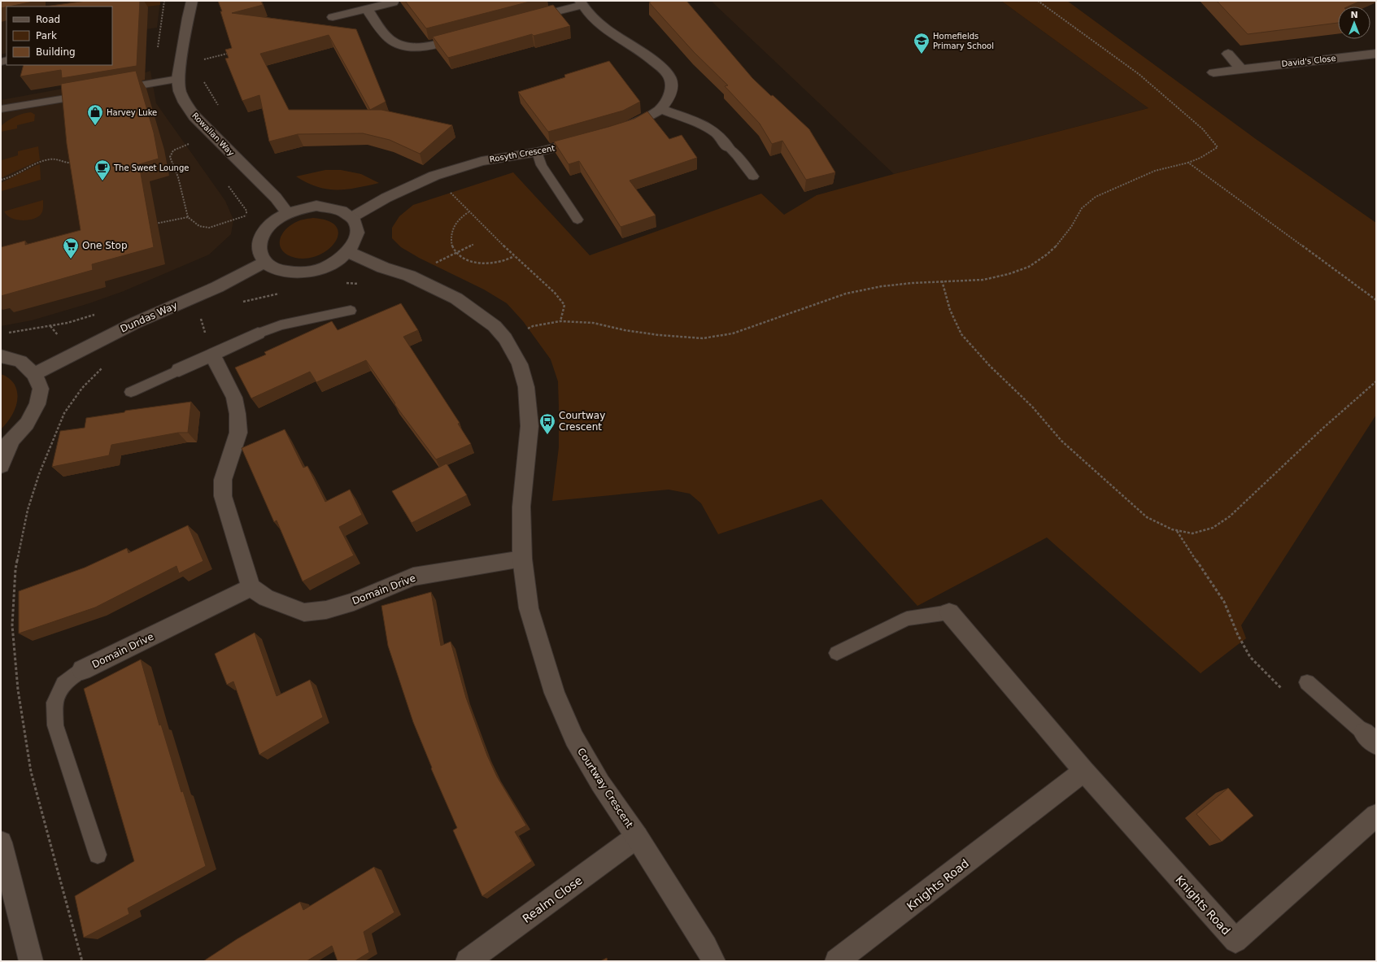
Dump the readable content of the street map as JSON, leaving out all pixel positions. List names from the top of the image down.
{
  "streets": {
    "street": [
      "David's Close",
      "Rowallan Way",
      "Rosyth Crescent",
      "Dundas Way",
      "Domain Drive",
      "Courtway Crescent",
      "Knights Road",
      "Realm Close"
    ]
  },
  "crossings": [
    ["Rowallan Way", "Rosyth Crescent"],
    ["Rowallan Way", "Dundas Way"],
    ["Rowallan Way", "Courtway Crescent"],
    ["Rosyth Crescent", "Dundas Way"],
    ["Rosyth Crescent", "Courtway Crescent"],
    ["Dundas Way", "Courtway Crescent"],
    ["Domain Drive", "Courtway Crescent"],
    ["Courtway Crescent", "Realm Close"]
  ],
  "places": {
    "school or university": ["Homefields Primary School"],
    "shop": ["Harvey Luke"],
    "cafe": ["The Sweet Lounge"],
    "supermarket": ["One Stop"],
    "bus stop": ["Courtway Crescent"]
  },
  "legend": ["Road", "Park", "Building"],
  "north": "top"
}
